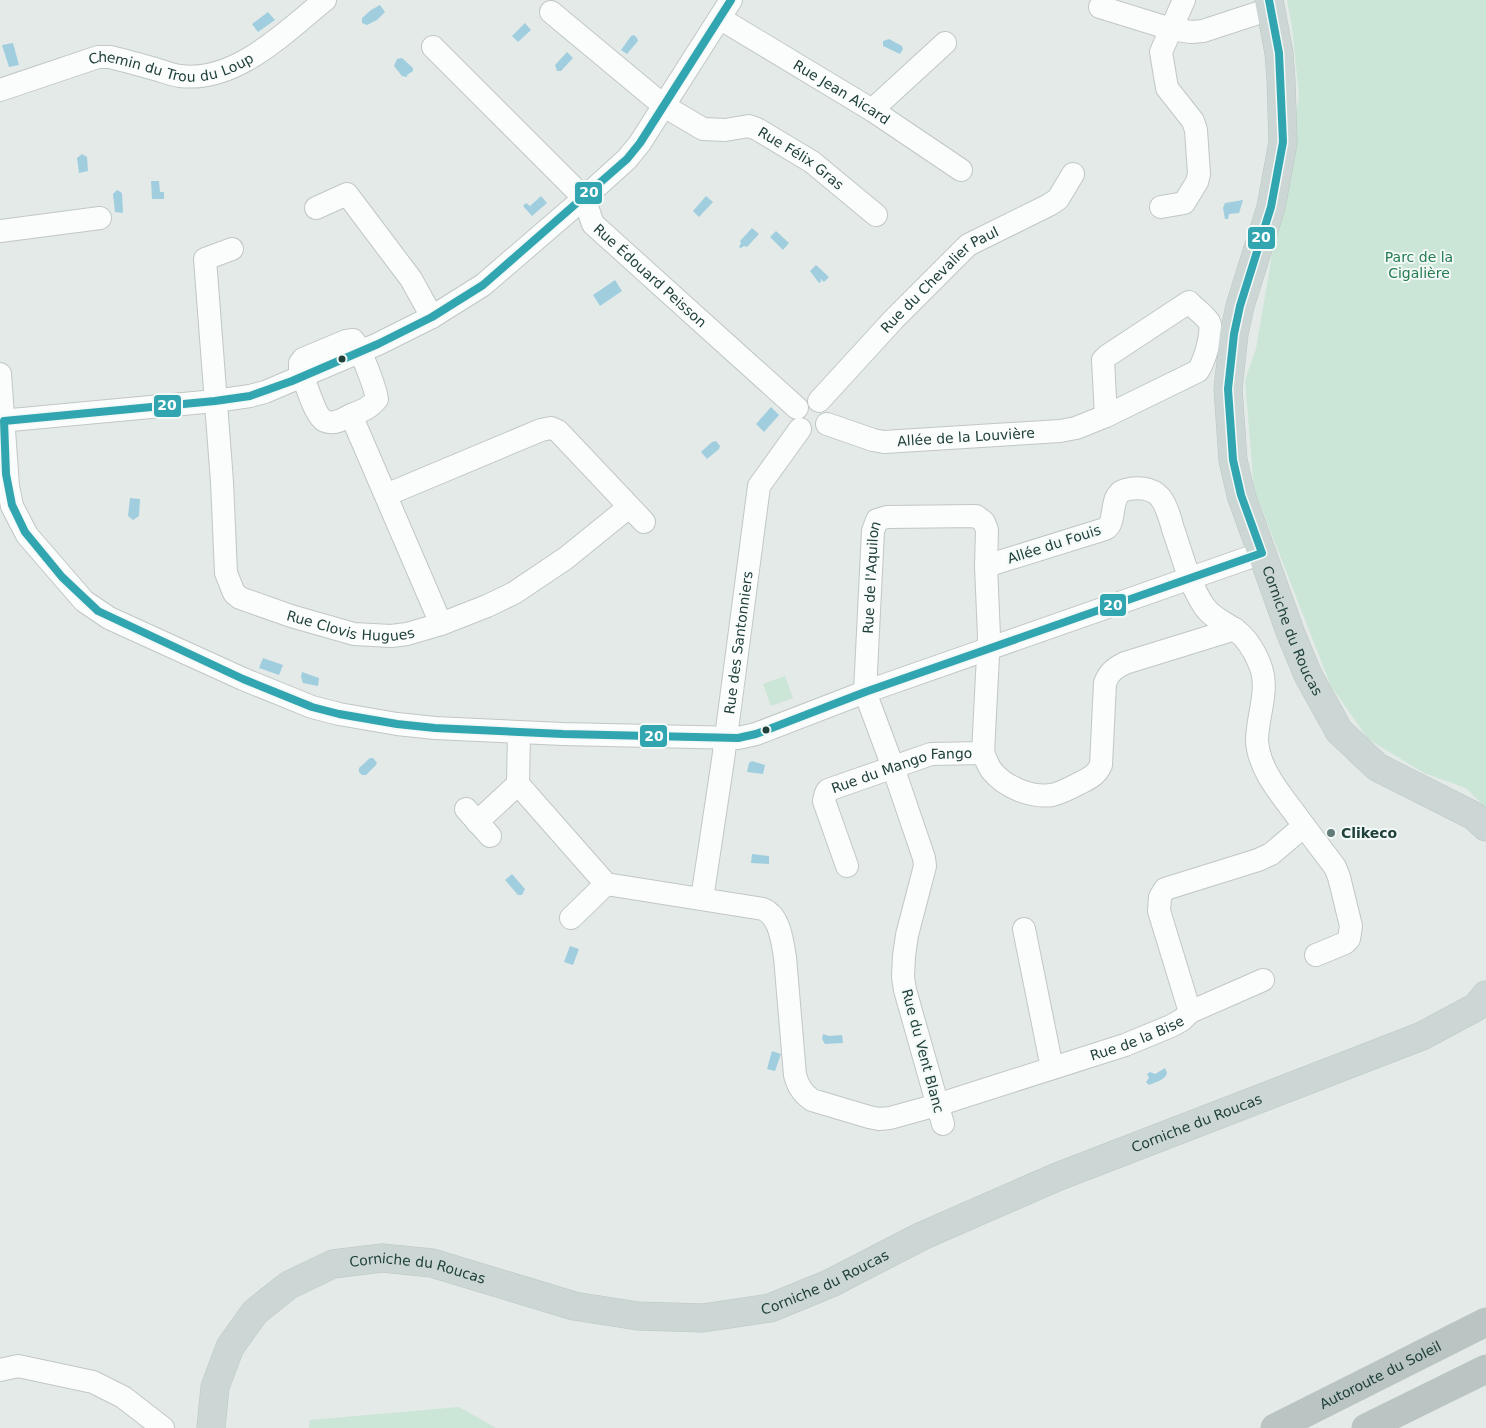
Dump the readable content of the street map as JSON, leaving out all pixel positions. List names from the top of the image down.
{
  "streets": {
    "highway": ["Autoroute du Soleil"],
    "main road": ["Corniche du Roucas"],
    "street": [
      "Chemin du Trou du Loup",
      "Rue Jean Aicard",
      "Rue Félix Gras",
      "Rue Édouard Peisson",
      "Rue du Chevalier Paul",
      "Allée de la Louvière",
      "Allée du Fouis",
      "Rue de l'Aquilon",
      "Rue Clovis Hugues",
      "Rue des Santonniers",
      "Rue du Mango Fango",
      "Rue de la Bise",
      "Rue du Vent Blanc"
    ]
  },
  "crossings": [
    ["Rue Édouard Peisson", "Rue du Chevalier Paul"],
    ["Rue Édouard Peisson", "Allée de la Louvière"],
    ["Rue Édouard Peisson", "Rue des Santonniers"],
    ["Rue du Chevalier Paul", "Allée de la Louvière"],
    ["Rue du Chevalier Paul", "Rue des Santonniers"],
    ["Allée de la Louvière", "Rue des Santonniers"],
    ["Allée du Fouis", "Rue de l'Aquilon"],
    ["Rue de l'Aquilon", "Rue du Mango Fango"],
    ["Rue des Santonniers", "Rue de la Bise"],
    ["Rue du Mango Fango", "Rue du Vent Blanc"],
    ["Rue de la Bise", "Rue du Vent Blanc"]
  ],
  "parks": ["Parc de la Cigalière"],
  "places": ["Clikeco"],
  "lines": ["transit line 20"]
}
